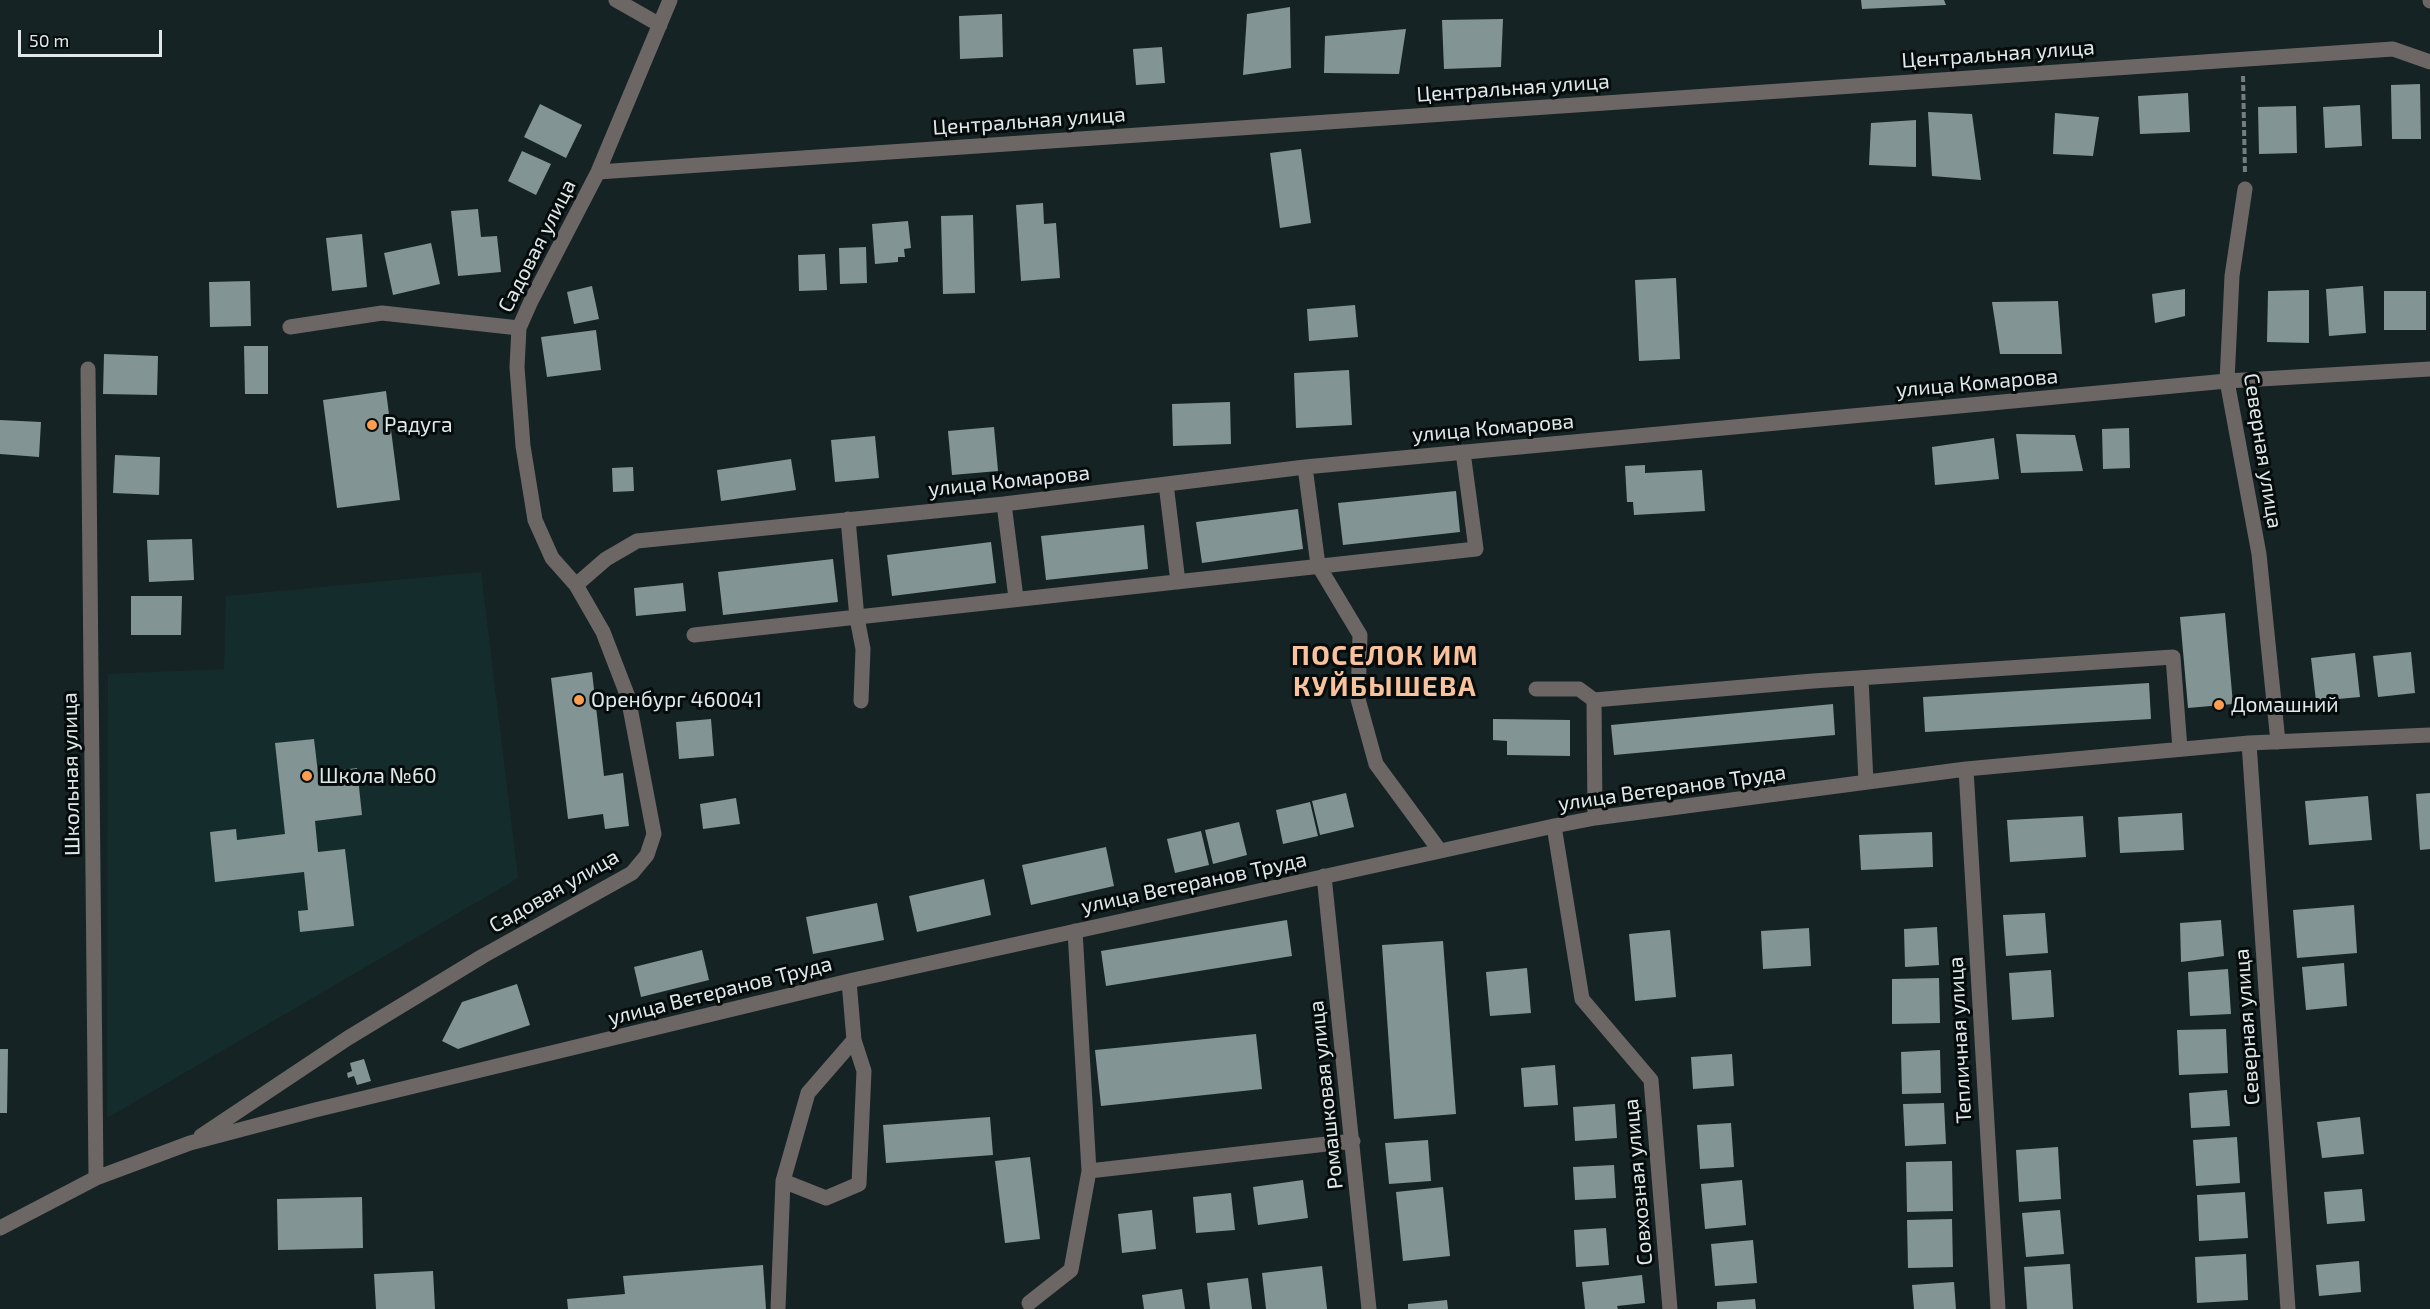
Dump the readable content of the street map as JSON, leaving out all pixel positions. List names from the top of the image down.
{
  "streets": {
    "street": [
      "Центральная улица",
      "Садовая улица",
      "улица Комарова",
      "Северная улица",
      "Школьная улица",
      "улица Ветеранов Труда",
      "Тепличная улица",
      "Ромашковая улица",
      "Совхозная улица"
    ]
  },
  "crossings": [
    ["Центральная улица", "Садовая улица"],
    ["Садовая улица", "улица Комарова"],
    ["Садовая улица", "улица Ветеранов Труда"],
    ["улица Комарова", "Северная улица"],
    ["Северная улица", "улица Ветеранов Труда"],
    ["Школьная улица", "улица Ветеранов Труда"],
    ["улица Ветеранов Труда", "Тепличная улица"],
    ["улица Ветеранов Труда", "Ромашковая улица"],
    ["улица Ветеранов Труда", "Совхозная улица"]
  ],
  "districts": ["ПОСЕЛОК ИМ КУЙБЫШЕВА"],
  "places": [
    "Радуга",
    "Оренбург 460041",
    "Домашний",
    "Школа №60"
  ],
  "scale_bar": "50 m"
}
